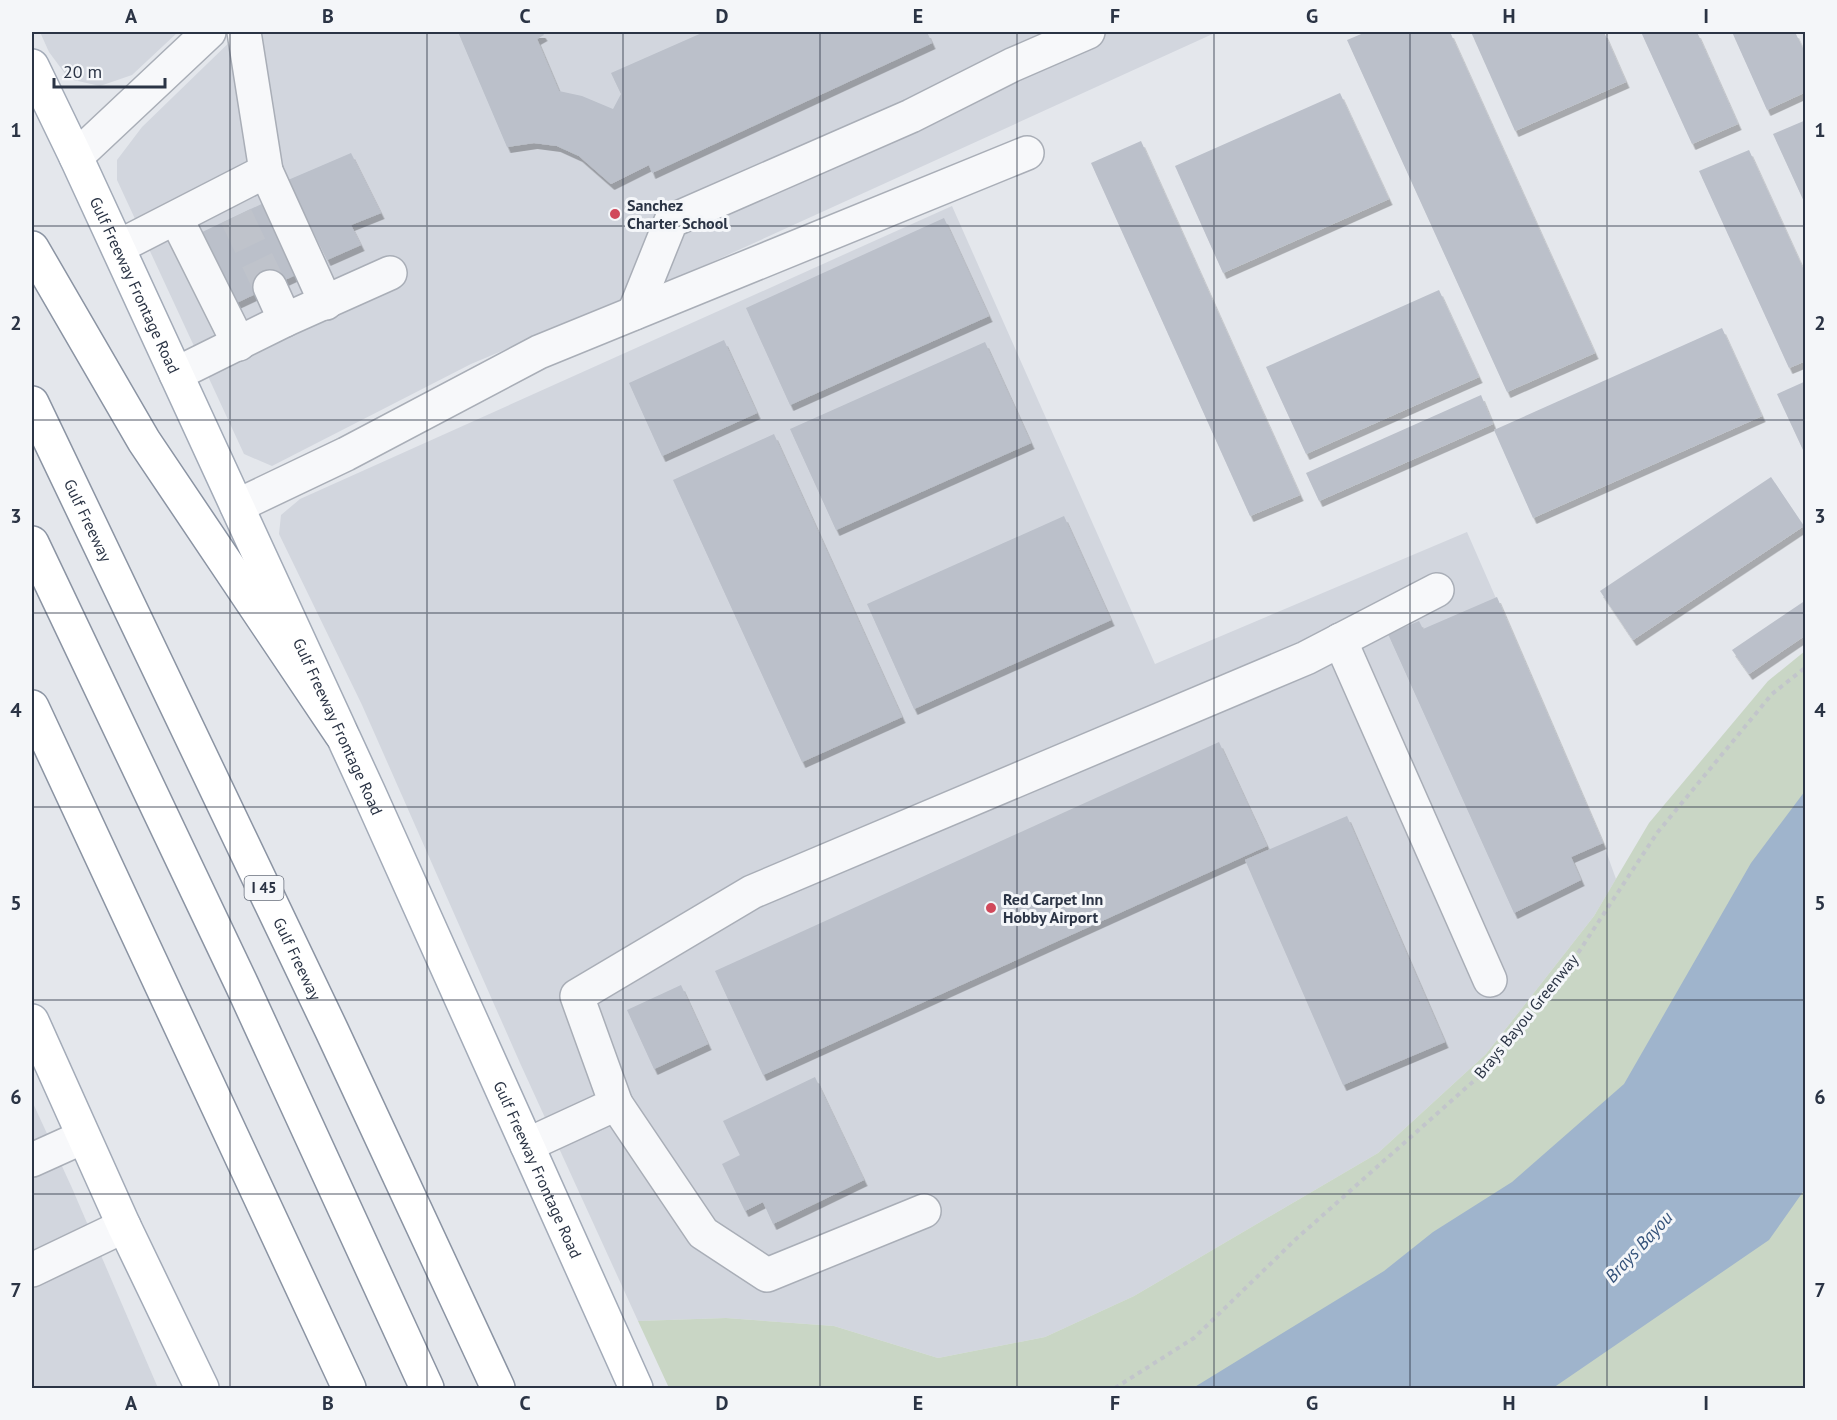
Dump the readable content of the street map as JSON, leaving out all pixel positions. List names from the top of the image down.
{
  "streets": {
    "main road": ["Gulf Freeway Frontage Road", "Gulf Freeway", "I 45"],
    "path": ["Brays Bayou Greenway"]
  },
  "water": ["Brays Bayou"],
  "places": ["Sanchez Charter School", "Red Carpet Inn Hobby Airport"],
  "scale_bar": "20 m",
  "grid": {
    "columns": [
      "A",
      "B",
      "C",
      "D",
      "E",
      "F",
      "G",
      "H",
      "I"
    ],
    "rows": [
      "1",
      "2",
      "3",
      "4",
      "5",
      "6",
      "7"
    ]
  }
}
